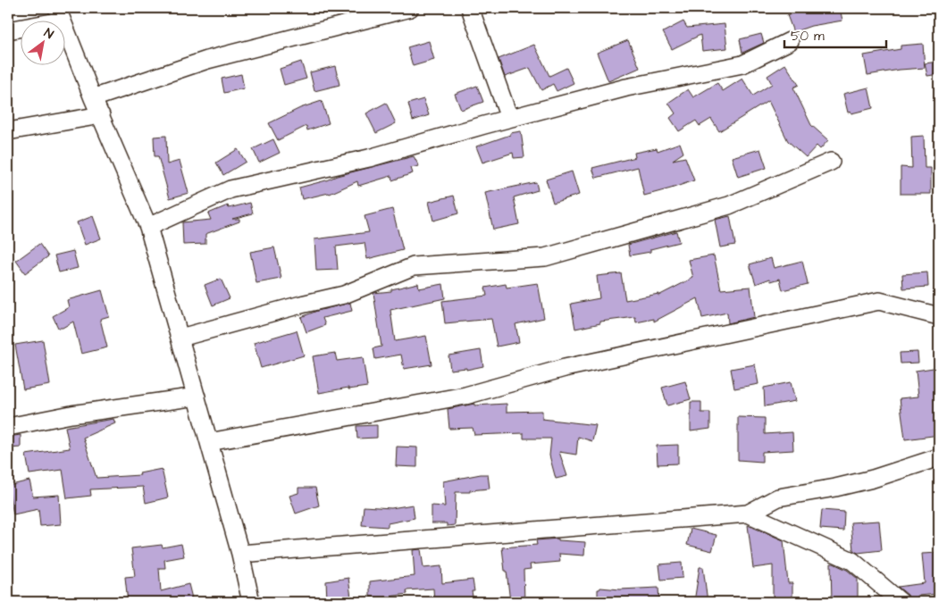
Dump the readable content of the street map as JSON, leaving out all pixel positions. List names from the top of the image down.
{
  "scale_bar": "50 m",
  "north": "top right"
}
